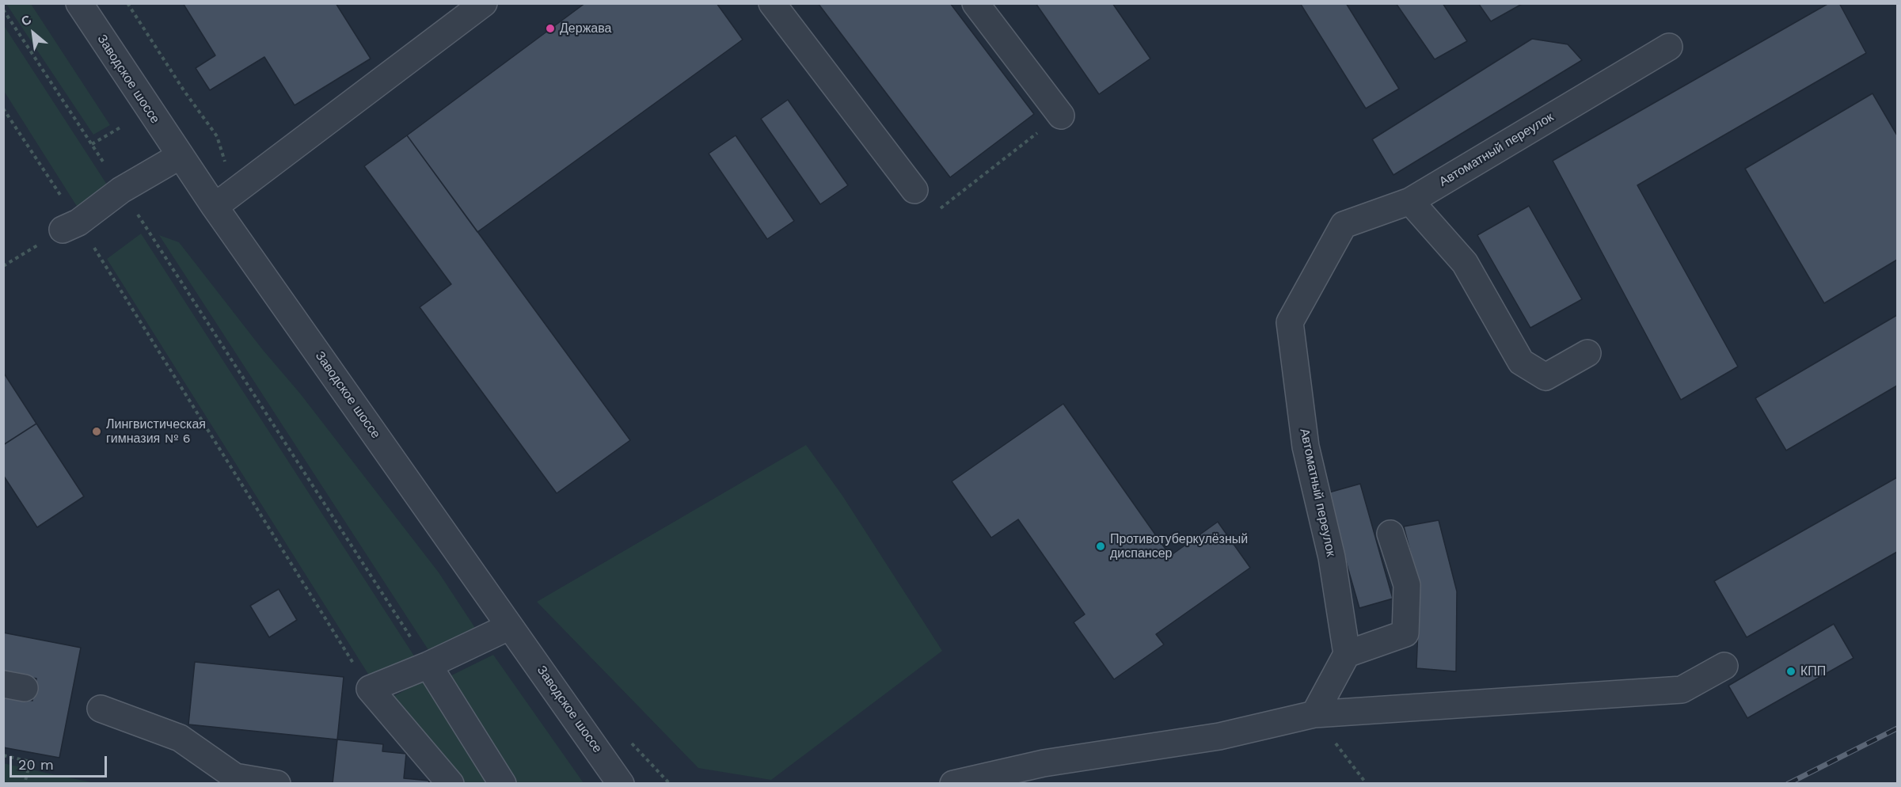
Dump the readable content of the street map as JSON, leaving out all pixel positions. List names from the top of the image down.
{
  "streets": {
    "street": ["Заводское шоссе", "Автоматный переулок"]
  },
  "places": [
    "Держава",
    "Лингвистическая гимназия № 6",
    "Противотуберкулёзный диспансер",
    "КПП"
  ],
  "scale_bar": "20 m",
  "north": "top left"
}
